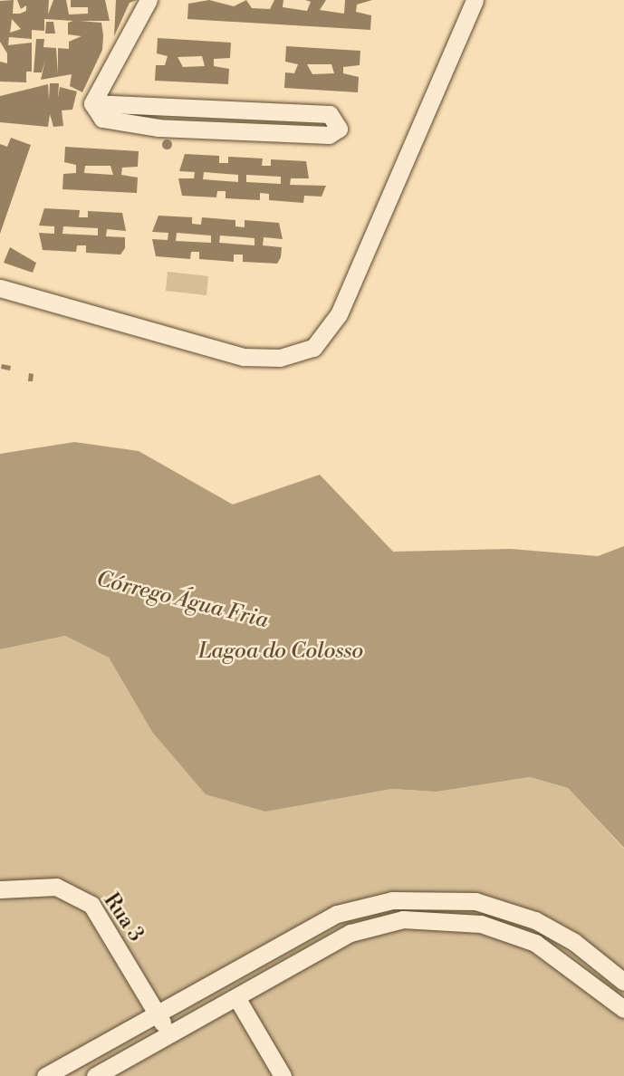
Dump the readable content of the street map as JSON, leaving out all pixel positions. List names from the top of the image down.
{
  "streets": {
    "street": ["Rua 3"]
  },
  "water": ["Córrego Água Fria", "Lagoa do Colosso"]
}
